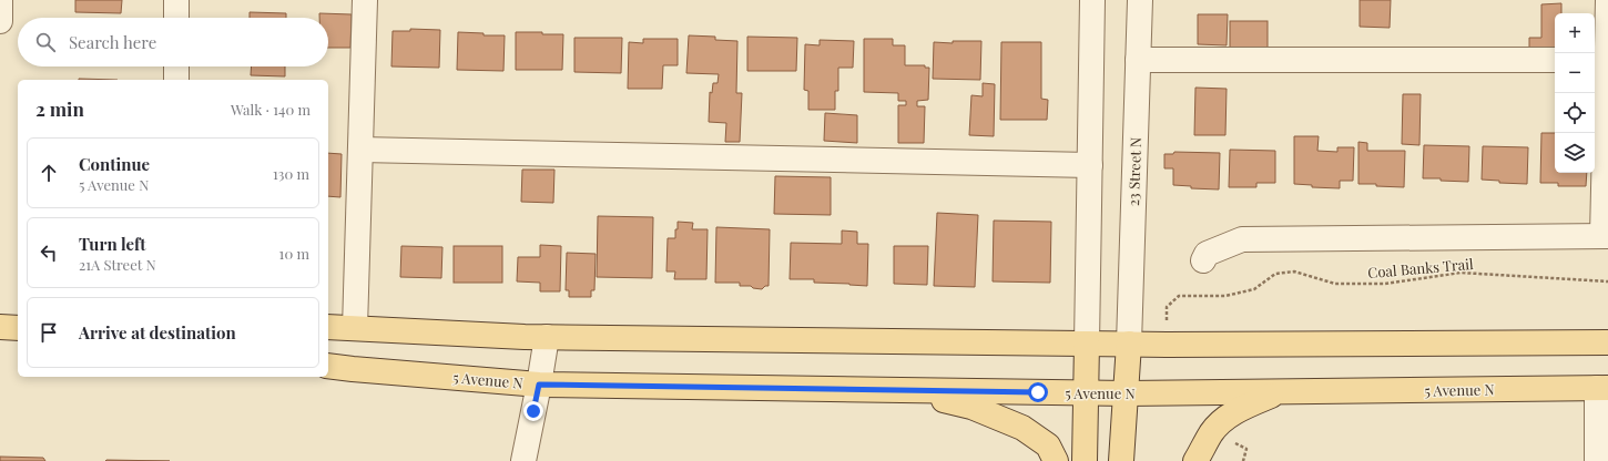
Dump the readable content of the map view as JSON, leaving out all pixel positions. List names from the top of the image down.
{
  "streets": {
    "main road": ["5 Avenue N"],
    "street": ["23 Street N"],
    "path": ["Coal Banks Trail"]
  },
  "page": {
    "map_buttons": ["+", "−"],
    "search": "Search here",
    "heading": ["2 min", "Walk · 140 m"],
    "list": [
      ["Continue", "5 Avenue N", "130 m"],
      ["Turn left", "21A Street N", "10 m"],
      "Arrive at destination"
    ]
  }
}
